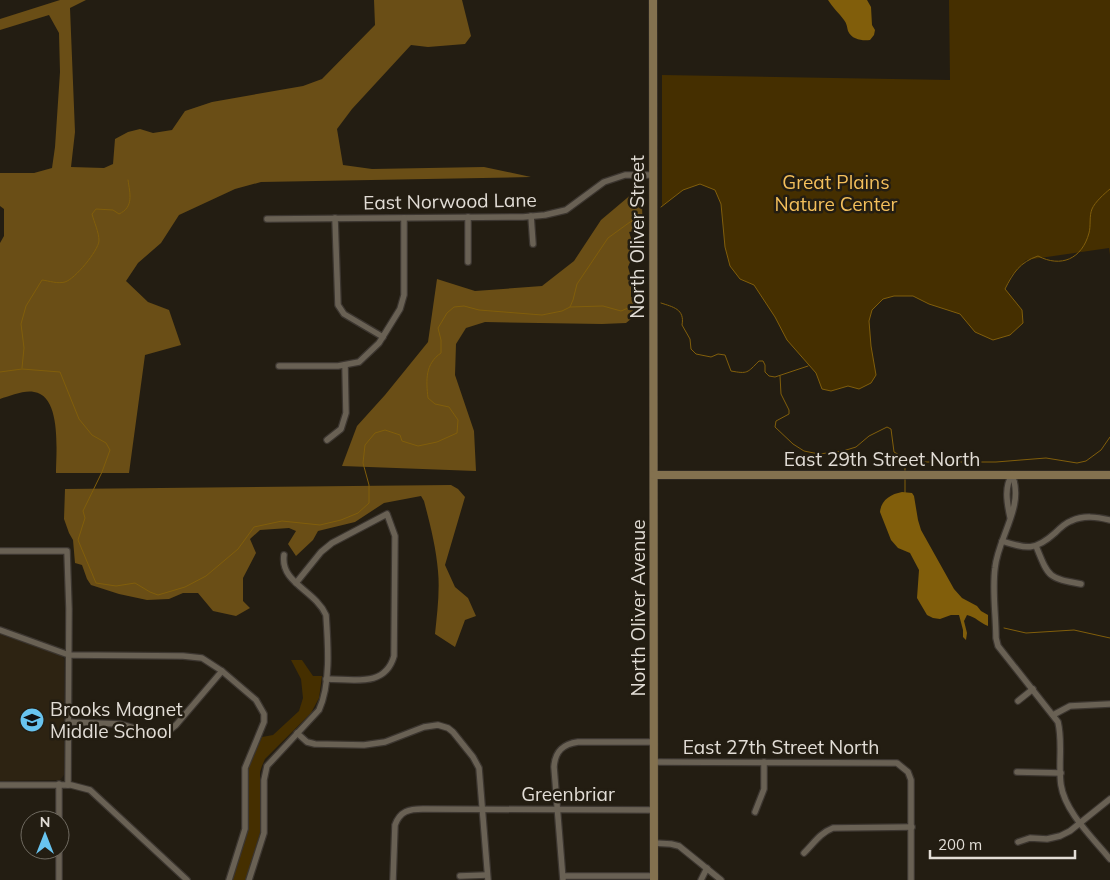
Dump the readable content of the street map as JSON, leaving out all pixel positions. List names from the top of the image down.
{
  "streets": {
    "main road": ["North Oliver Street", "East 29th Street North", "North Oliver Avenue"],
    "street": ["East Norwood Lane", "East 27th Street North", "Greenbriar"]
  },
  "crossings": [
    ["East Norwood Lane", "North Oliver Street"],
    ["North Oliver Street", "East 29th Street North"],
    ["North Oliver Street", "North Oliver Avenue"],
    ["East 29th Street North", "North Oliver Avenue"]
  ],
  "parks": ["Great Plains Nature Center"],
  "places": {
    "school or university": ["Brooks Magnet Middle School"]
  },
  "scale_bar": "200 m",
  "north": "top"
}
